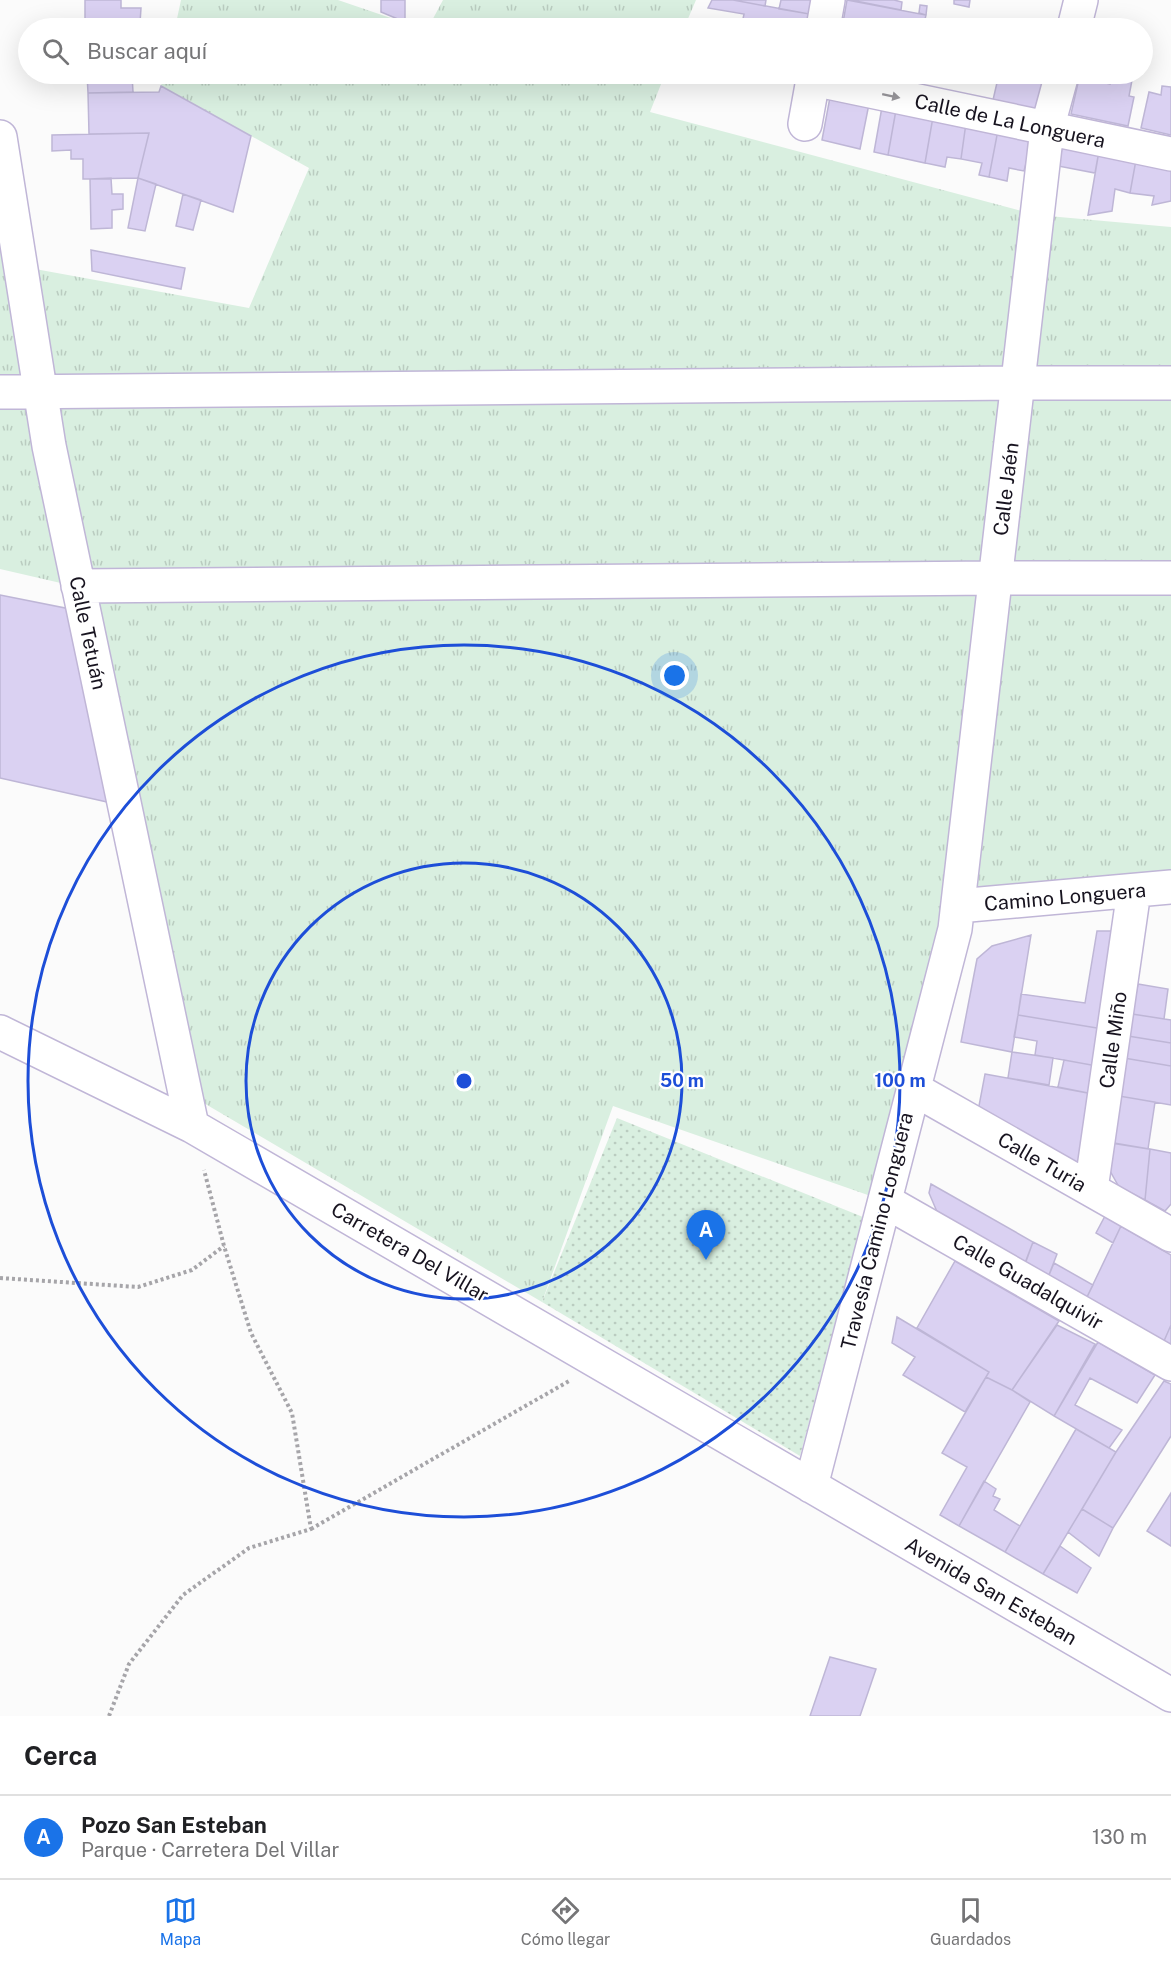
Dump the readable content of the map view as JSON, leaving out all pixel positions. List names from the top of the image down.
{
  "streets": {
    "street": [
      "Calle de La Longuera",
      "Calle Jaén",
      "Calle Tetuán",
      "Camino Longuera",
      "Calle Miño",
      "Calle Turia",
      "Travesía Camino Longuera",
      "Carretera Del Villar",
      "Calle Guadalquivir",
      "Avenida San Esteban"
    ]
  },
  "crossings": [
    ["Calle de La Longuera", "Calle Jaén"],
    ["Calle Jaén", "Camino Longuera"],
    ["Calle Jaén", "Travesía Camino Longuera"],
    ["Calle Tetuán", "Carretera Del Villar"],
    ["Camino Longuera", "Calle Miño"],
    ["Camino Longuera", "Travesía Camino Longuera"],
    ["Calle Miño", "Calle Turia"],
    ["Calle Turia", "Travesía Camino Longuera"],
    ["Travesía Camino Longuera", "Carretera Del Villar"],
    ["Travesía Camino Longuera", "Calle Guadalquivir"],
    ["Travesía Camino Longuera", "Avenida San Esteban"],
    ["Carretera Del Villar", "Avenida San Esteban"]
  ],
  "page": {
    "search": "Buscar aquí",
    "pins": "A",
    "heading": "Cerca",
    "list": [
      {
        "mark": "A",
        "name": "Pozo San Esteban",
        "note": "Parque · Carretera Del Villar",
        "value": "130 m"
      }
    ],
    "nav": ["Mapa", "Cómo llegar", "Guardados"]
  },
  "rings": ["50 m", "100 m"]
}
